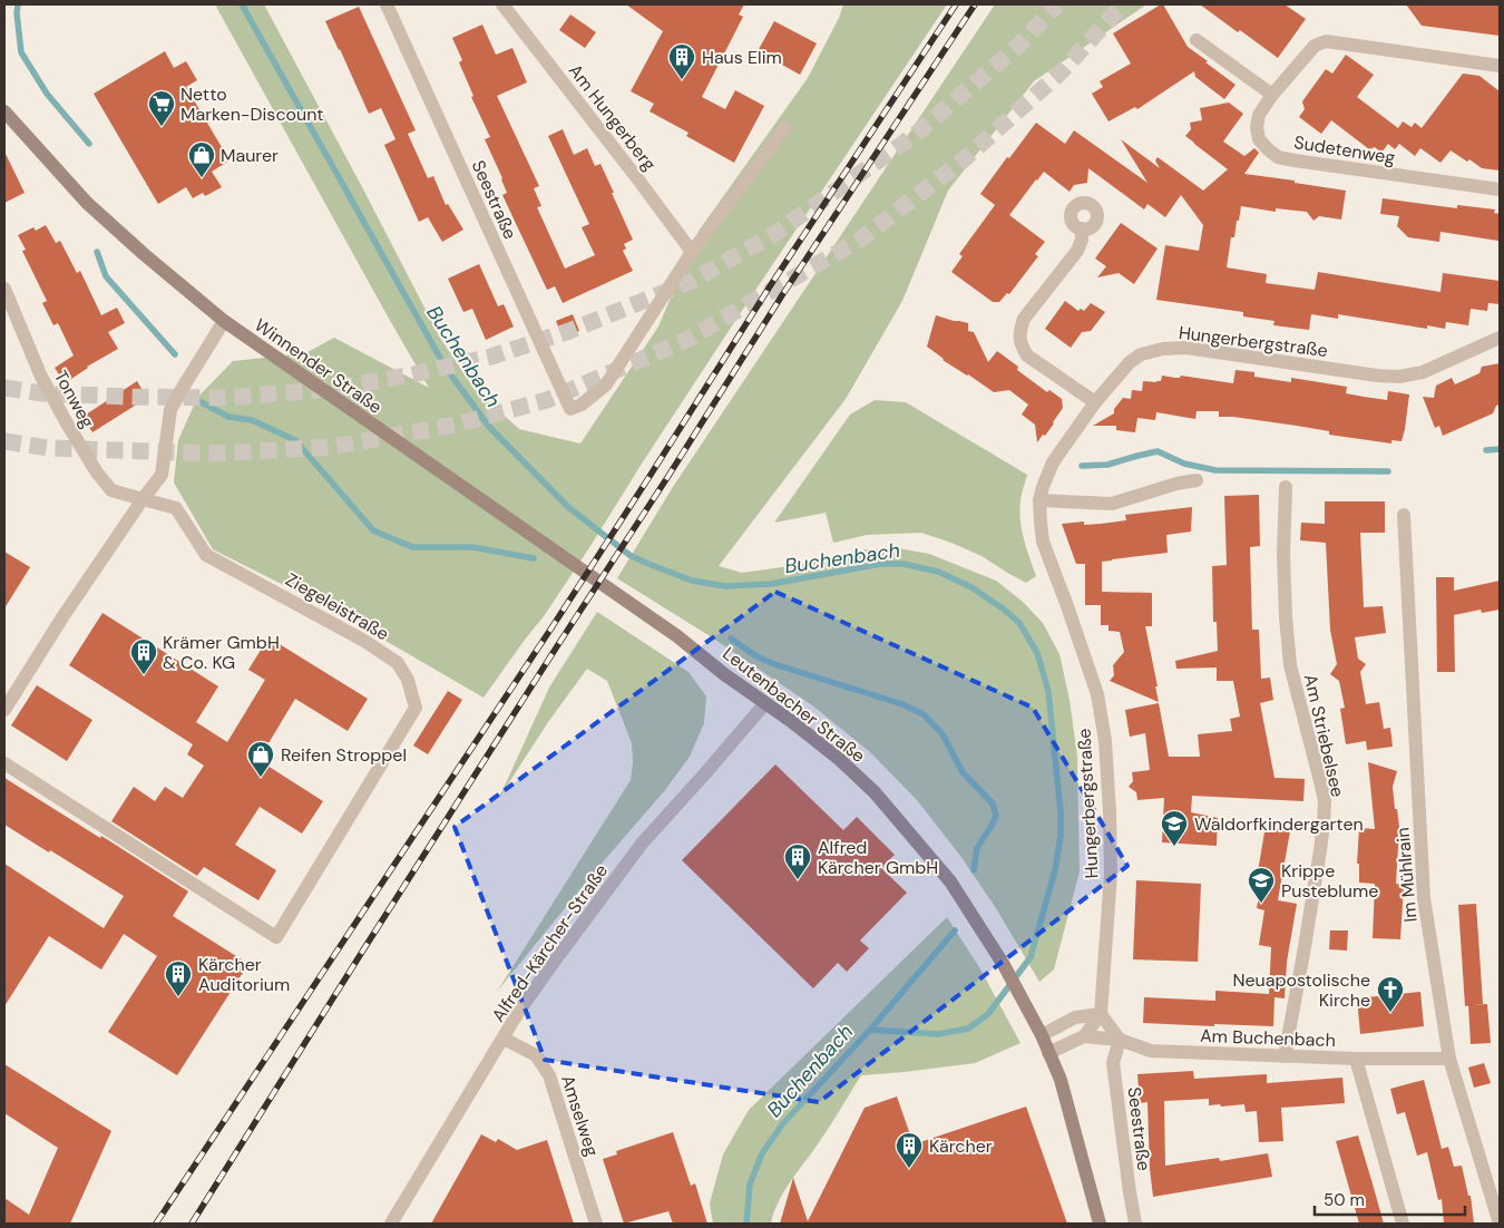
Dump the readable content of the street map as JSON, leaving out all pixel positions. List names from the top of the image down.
{
  "streets": {
    "street": [
      "Am Hungerberg",
      "Sudetenweg",
      "Seestraße",
      "Hungerbergstraße",
      "Winnender Straße",
      "Tonweg",
      "Ziegeleistraße",
      "Leutenbacher Straße",
      "Am Striebelsee",
      "Im Mühlrain",
      "Alfred-Kärcher-Straße",
      "Am Buchenbach",
      "Amselweg"
    ]
  },
  "crossings": [
    ["Am Hungerberg", "Seestraße"],
    ["Seestraße", "Am Buchenbach"],
    ["Winnender Straße", "Leutenbacher Straße"],
    ["Tonweg", "Ziegeleistraße"],
    ["Leutenbacher Straße", "Alfred-Kärcher-Straße"],
    ["Am Striebelsee", "Am Buchenbach"],
    ["Im Mühlrain", "Am Buchenbach"],
    ["Alfred-Kärcher-Straße", "Amselweg"]
  ],
  "water": ["Buchenbach"],
  "places": {
    "building": [
      "Haus Elim",
      "Krämer GmbH & Co. KG",
      "Alfred Kärcher GmbH",
      "Kärcher Auditorium",
      "Kärcher"
    ],
    "supermarket": ["Netto Marken-Discount"],
    "shop": ["Maurer", "Reifen Stroppel"],
    "school or university": ["Waldorfkindergarten", "Krippe Pusteblume"],
    "church": ["Neuapostolische Kirche"]
  },
  "scale_bar": "50 m"
}
